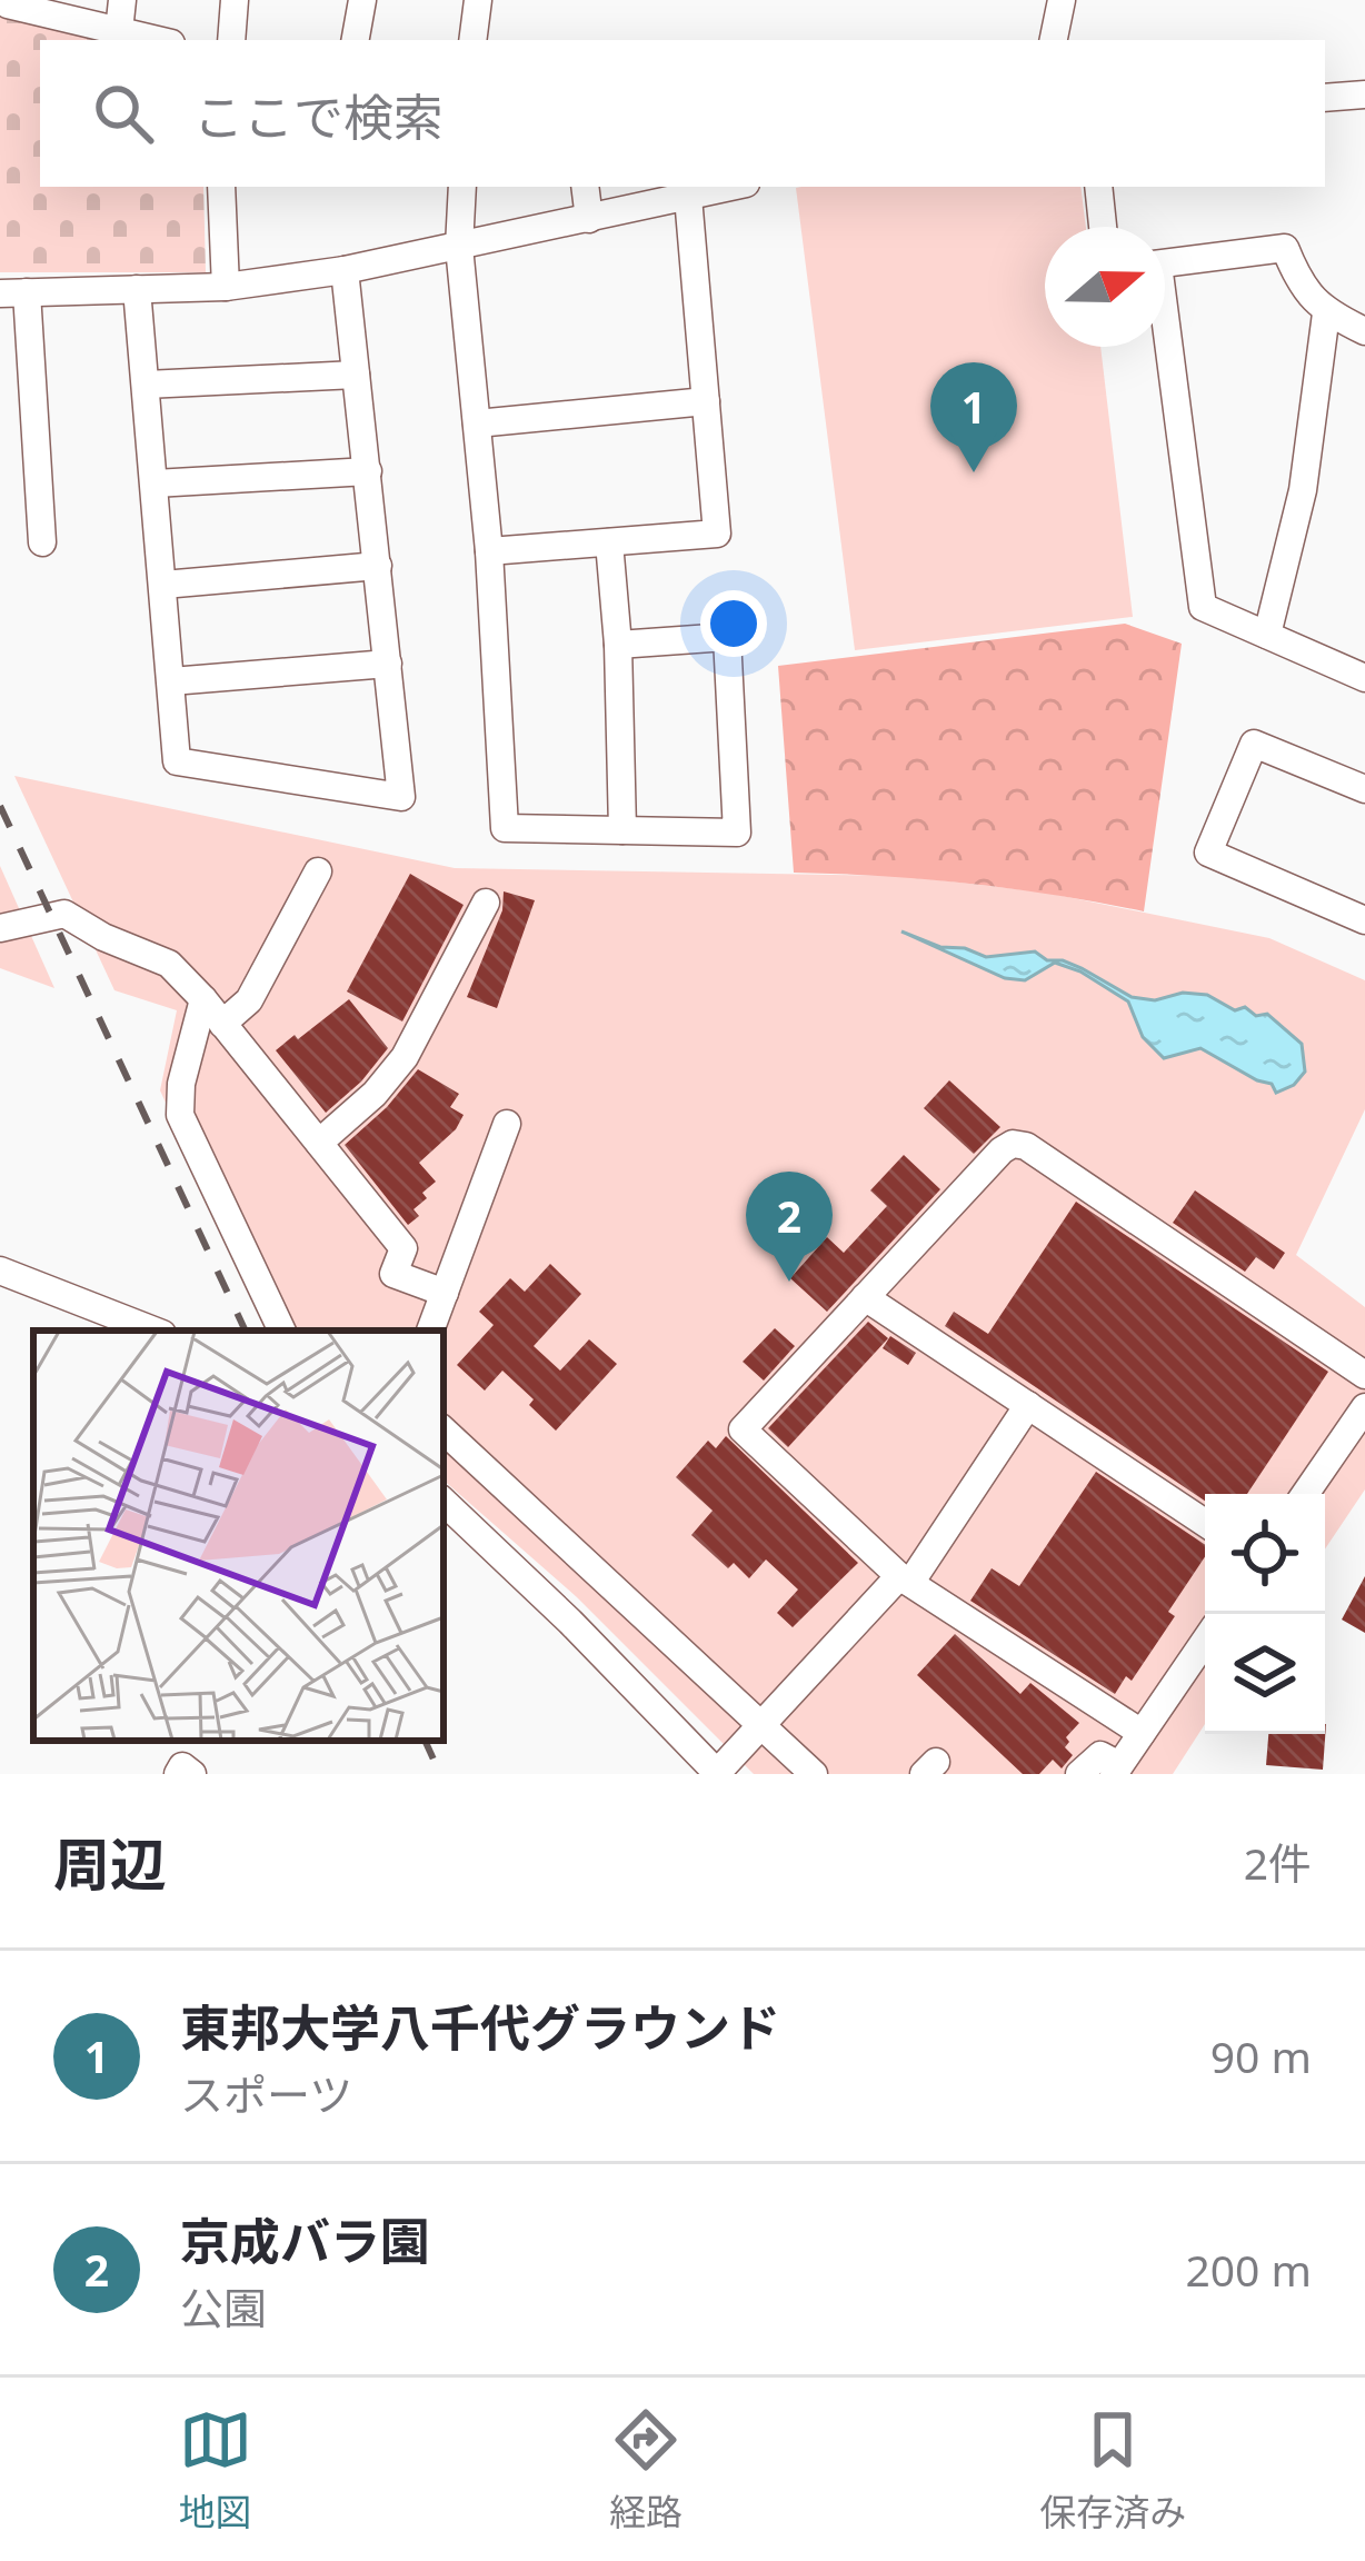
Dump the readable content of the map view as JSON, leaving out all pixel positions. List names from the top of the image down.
{
  "north": "right",
  "page": {
    "search": "ここで検索",
    "pins": ["1", "2"],
    "heading": ["周辺", "2件"],
    "list": [
      {
        "mark": "1",
        "name": "東邦大学八千代グラウンド",
        "note": "スポーツ",
        "value": "90 m"
      },
      {
        "mark": "2",
        "name": "京成バラ園",
        "note": "公園",
        "value": "200 m"
      }
    ],
    "nav": ["地図", "経路", "保存済み"]
  }
}
